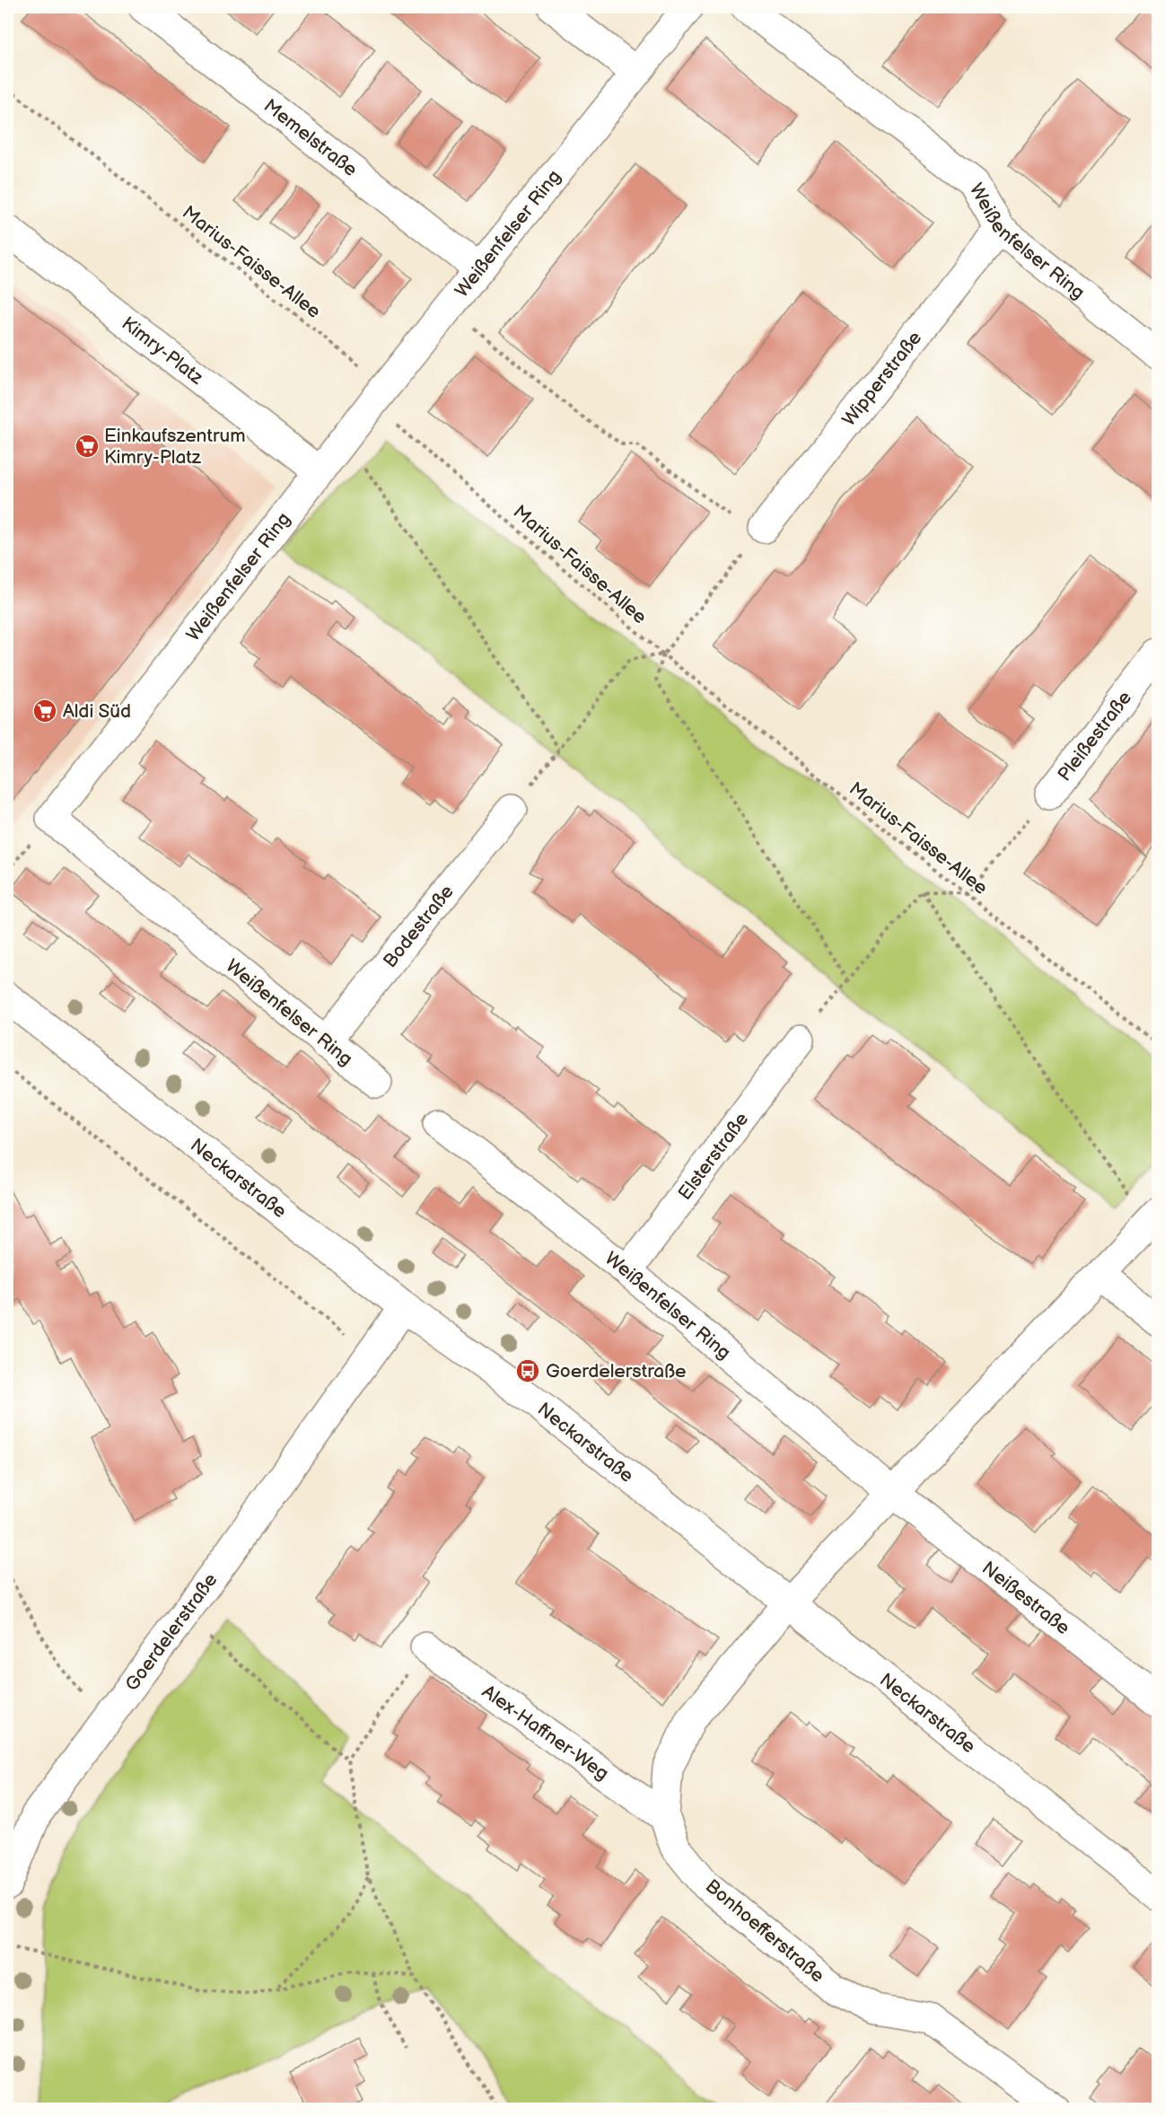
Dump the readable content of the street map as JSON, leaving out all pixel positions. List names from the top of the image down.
{
  "streets": {
    "street": [
      "Memelstraße",
      "Weißenfelser Ring",
      "Kimry-Platz",
      "Wipperstraße",
      "Pleißestraße",
      "Bodestraße",
      "Elsterstraße",
      "Neckarstraße",
      "Neißestraße",
      "Goerdelerstraße",
      "Alex-Haffner-Weg",
      "Bonhoefferstraße"
    ],
    "path": ["Marius-Faisse-Allee"]
  },
  "crossings": [
    ["Memelstraße", "Weißenfelser Ring"],
    ["Weißenfelser Ring", "Marius-Faisse-Allee"],
    ["Weißenfelser Ring", "Kimry-Platz"],
    ["Weißenfelser Ring", "Wipperstraße"],
    ["Weißenfelser Ring", "Bodestraße"],
    ["Weißenfelser Ring", "Elsterstraße"],
    ["Weißenfelser Ring", "Neißestraße"],
    ["Neckarstraße", "Goerdelerstraße"],
    ["Neckarstraße", "Bonhoefferstraße"],
    ["Alex-Haffner-Weg", "Bonhoefferstraße"]
  ],
  "places": {
    "supermarket": ["Einkaufszentrum Kimry-Platz", "Aldi Süd"],
    "bus stop": ["Goerdelerstraße"]
  }
}
